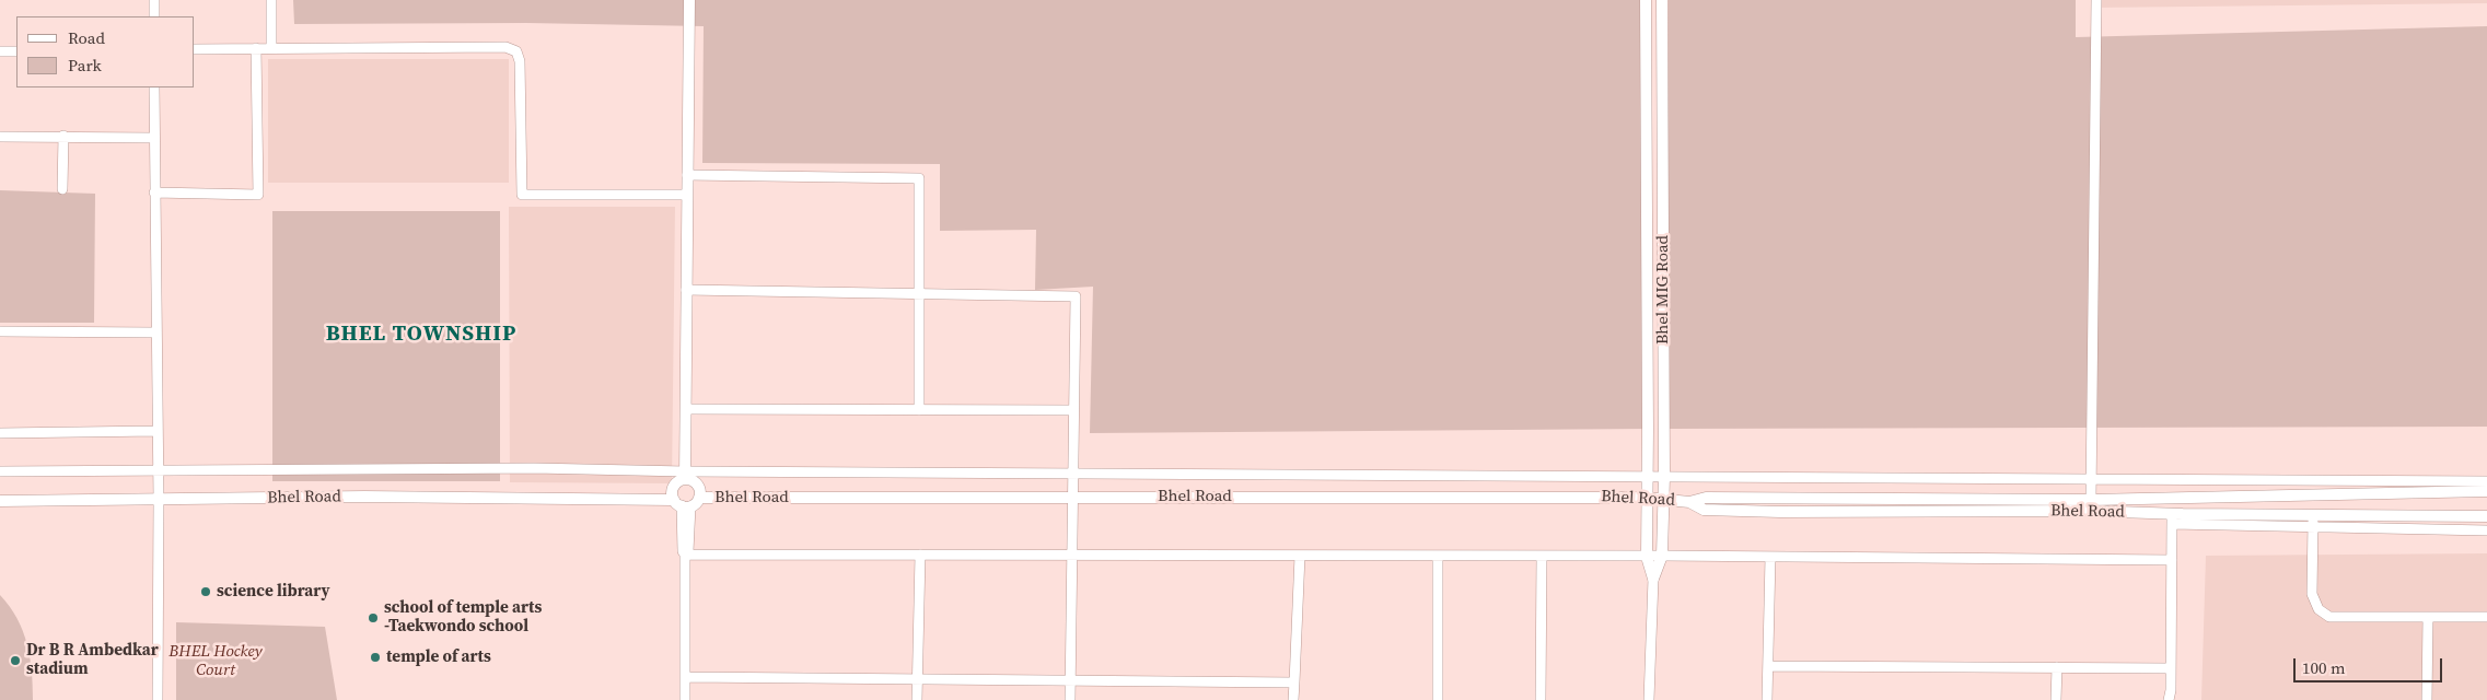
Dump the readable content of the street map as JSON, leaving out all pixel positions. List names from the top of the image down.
{
  "streets": {
    "street": ["Bhel MIG Road", "Bhel Road"]
  },
  "crossings": [
    ["Bhel MIG Road", "Bhel Road"]
  ],
  "districts": ["BHEL TOWNSHIP"],
  "parks": ["BHEL Hockey Court"],
  "places": [
    "science library",
    "school of temple arts -Taekwondo school",
    "temple of arts",
    "Dr B R Ambedkar stadium"
  ],
  "legend": ["Road", "Park"],
  "scale_bar": "100 m"
}
